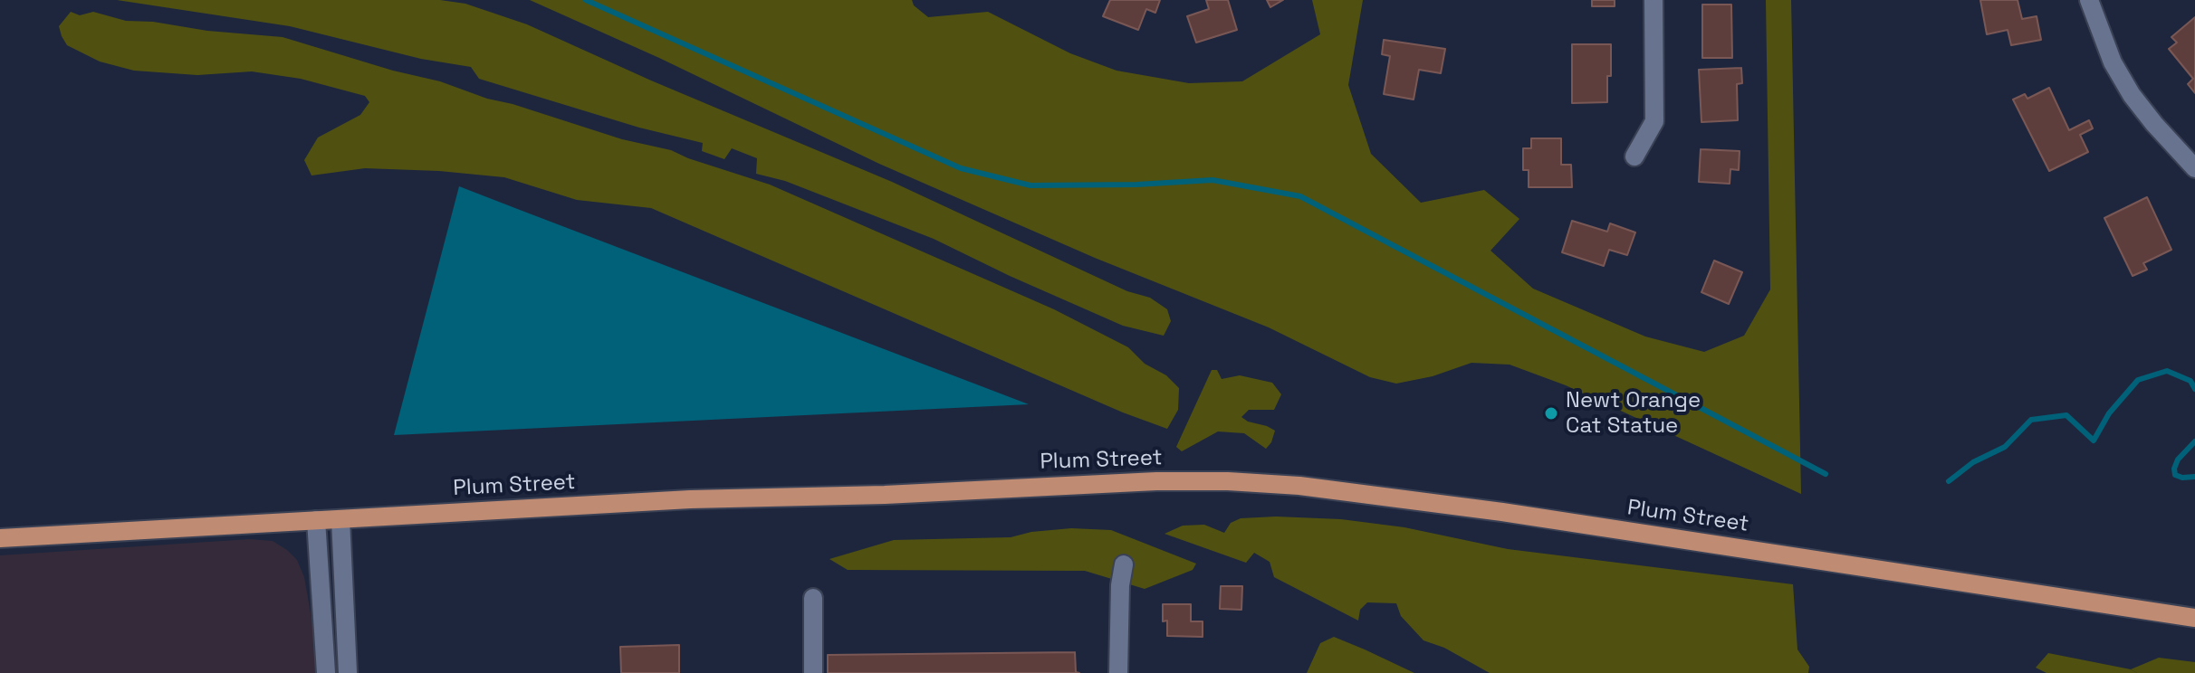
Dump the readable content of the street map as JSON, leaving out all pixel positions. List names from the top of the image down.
{
  "streets": {
    "main road": ["Plum Street"]
  },
  "places": ["Newt Orange Cat Statue"]
}
